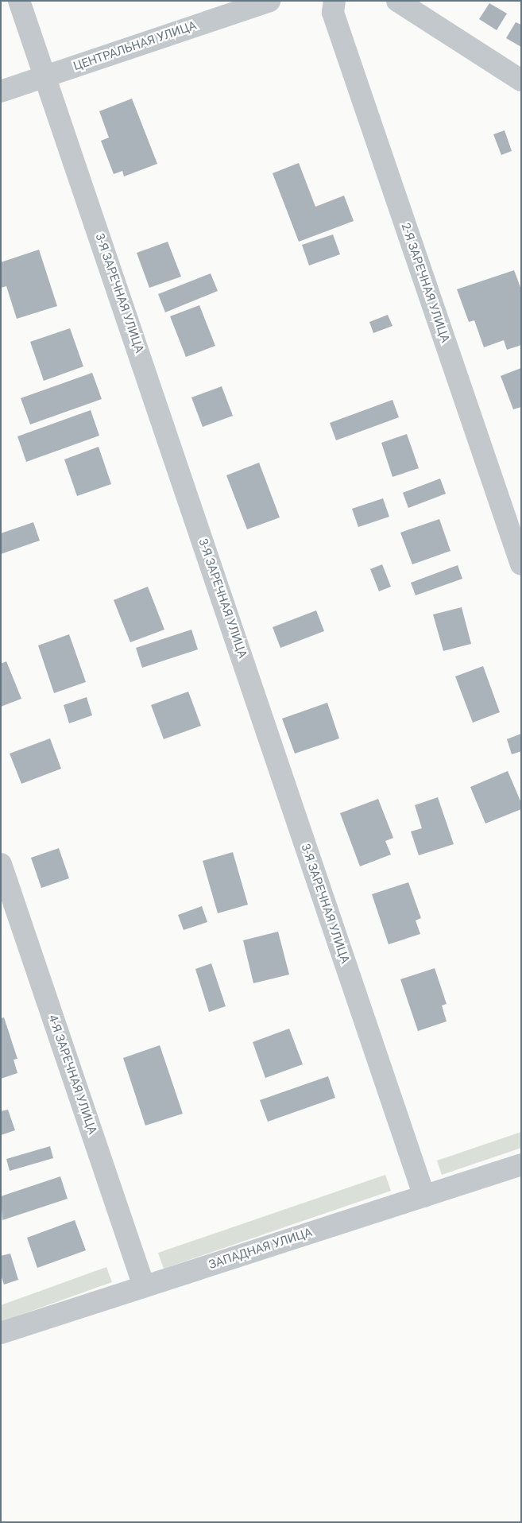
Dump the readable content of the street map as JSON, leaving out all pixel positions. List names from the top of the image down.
{
  "streets": {
    "street": [
      "ЦЕНТРАЛЬНАЯ УЛИЦА",
      "2-Я ЗАРЕЧНАЯ УЛИЦА",
      "3-Я ЗАРЕЧНАЯ УЛИЦА",
      "4-Я ЗАРЕЧНАЯ УЛИЦА",
      "ЗАПАДНАЯ УЛИЦА"
    ]
  },
  "crossings": [
    ["ЦЕНТРАЛЬНАЯ УЛИЦА", "3-Я ЗАРЕЧНАЯ УЛИЦА"],
    ["3-Я ЗАРЕЧНАЯ УЛИЦА", "ЗАПАДНАЯ УЛИЦА"],
    ["4-Я ЗАРЕЧНАЯ УЛИЦА", "ЗАПАДНАЯ УЛИЦА"]
  ]
}
